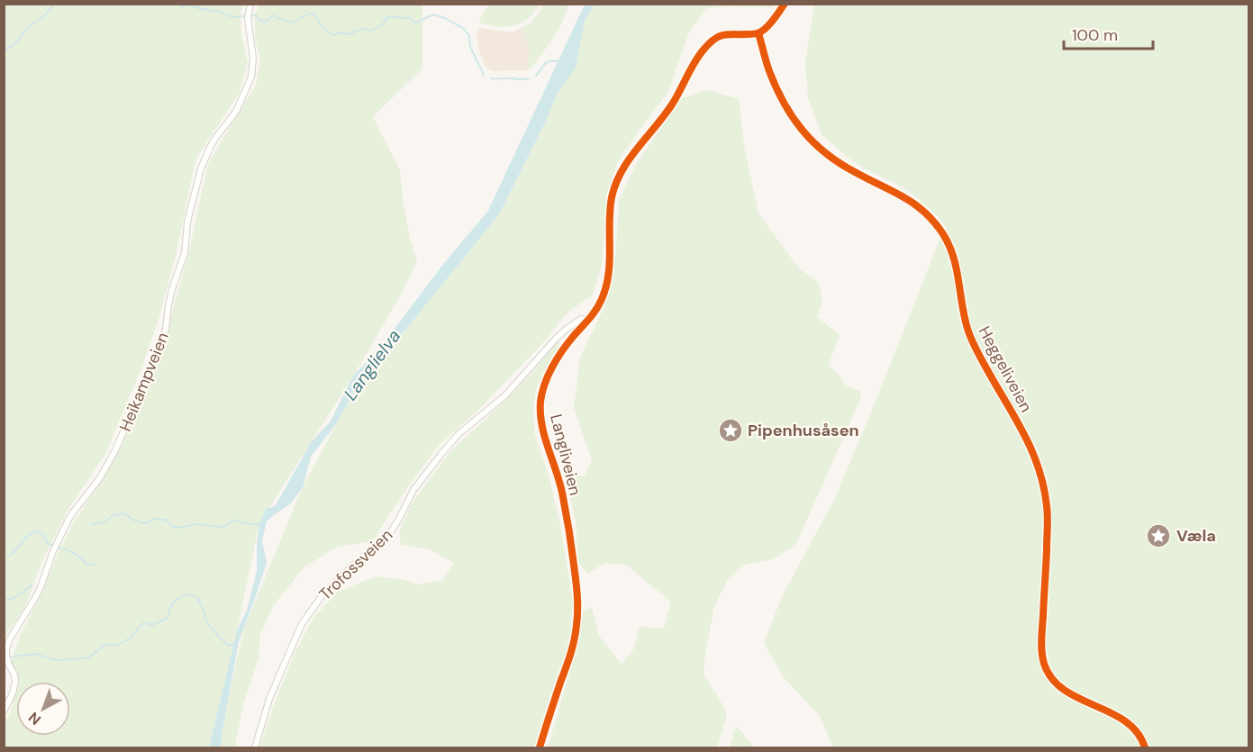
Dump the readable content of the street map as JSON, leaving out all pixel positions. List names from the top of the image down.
{
  "streets": {
    "street": [
      "Heggeliveien",
      "Heikampveien",
      "Langliveien",
      "Trofossveien"
    ]
  },
  "crossings": [
    ["Heggeliveien", "Langliveien"],
    ["Langliveien", "Trofossveien"]
  ],
  "water": ["Langlielva"],
  "places": {
    "place": ["Pipenhusåsen", "Væla"]
  },
  "scale_bar": "100 m",
  "north": "bottom left"
}
